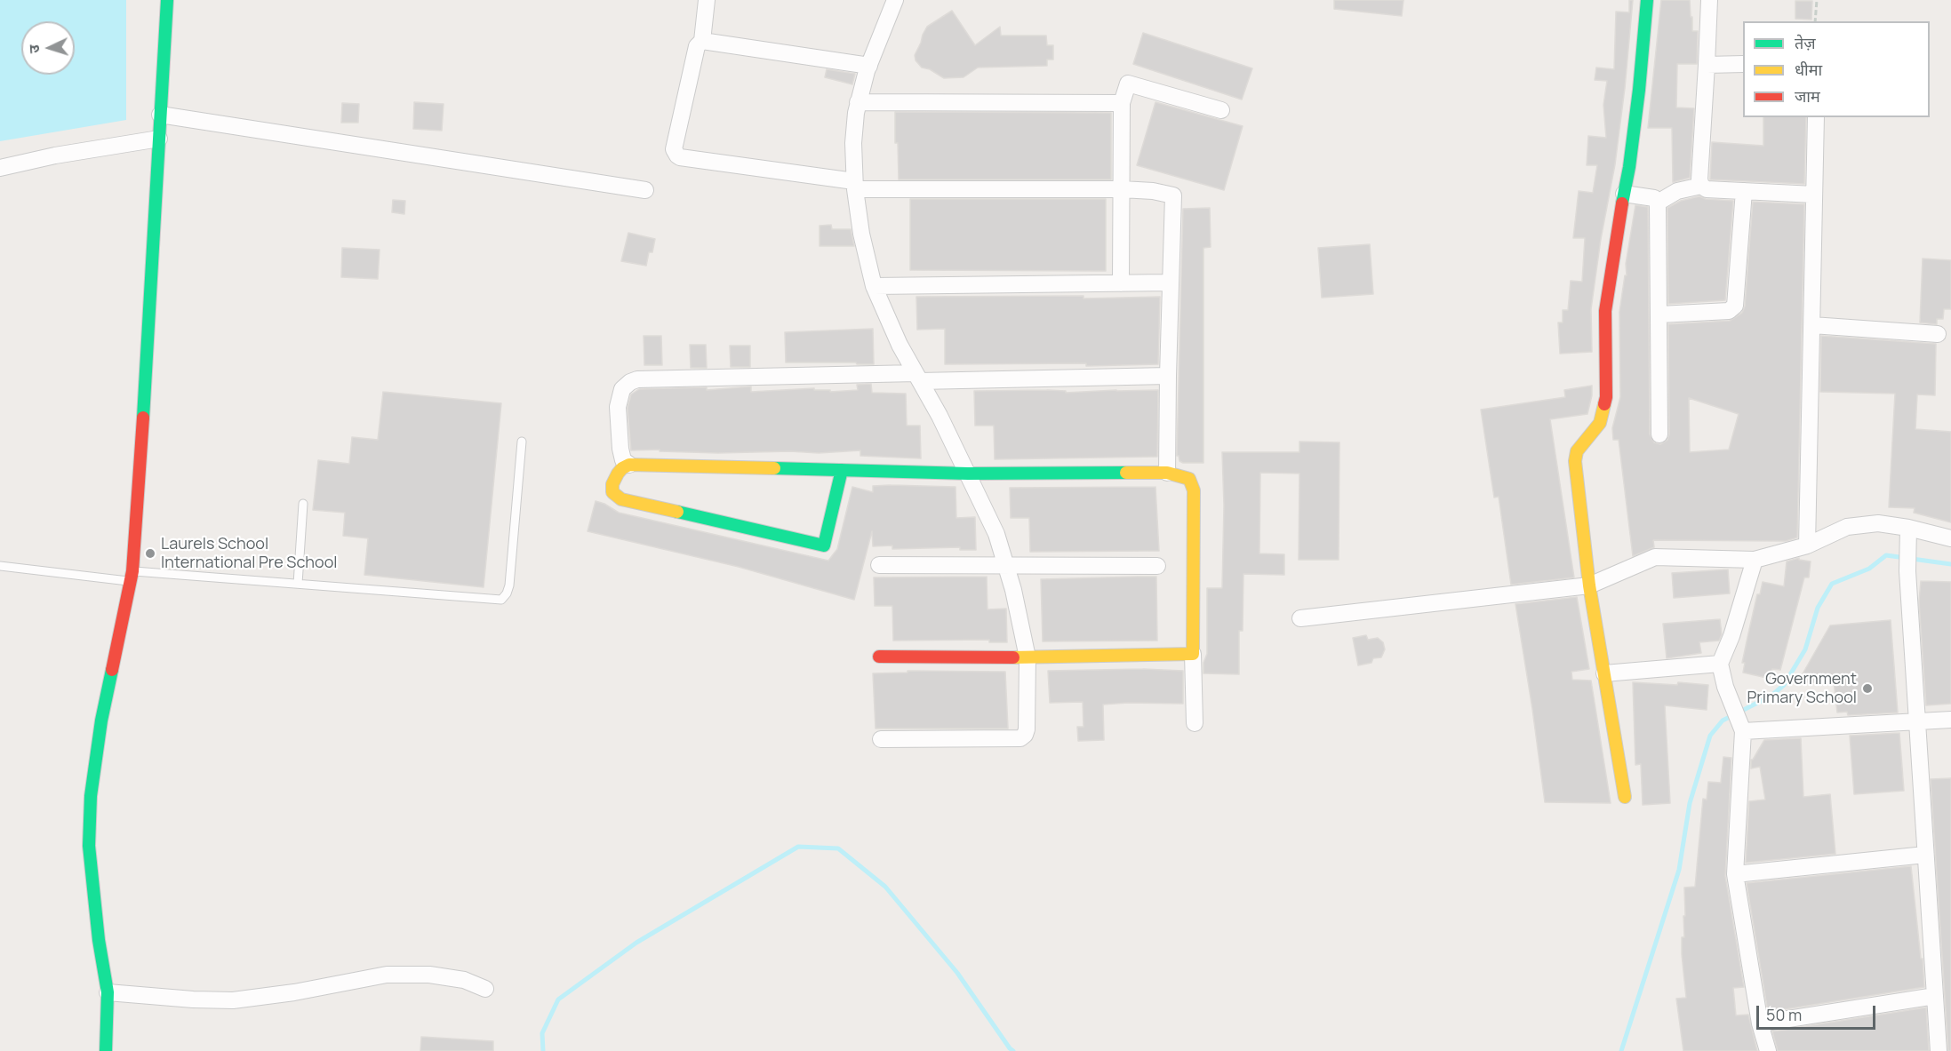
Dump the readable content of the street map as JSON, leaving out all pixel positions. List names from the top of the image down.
{
  "places": ["Laurels School International Pre School", "Government Primary School"],
  "legend": ["तेज़", "धीमा", "जाम"],
  "scale_bar": "50 m",
  "north": "left"
}
